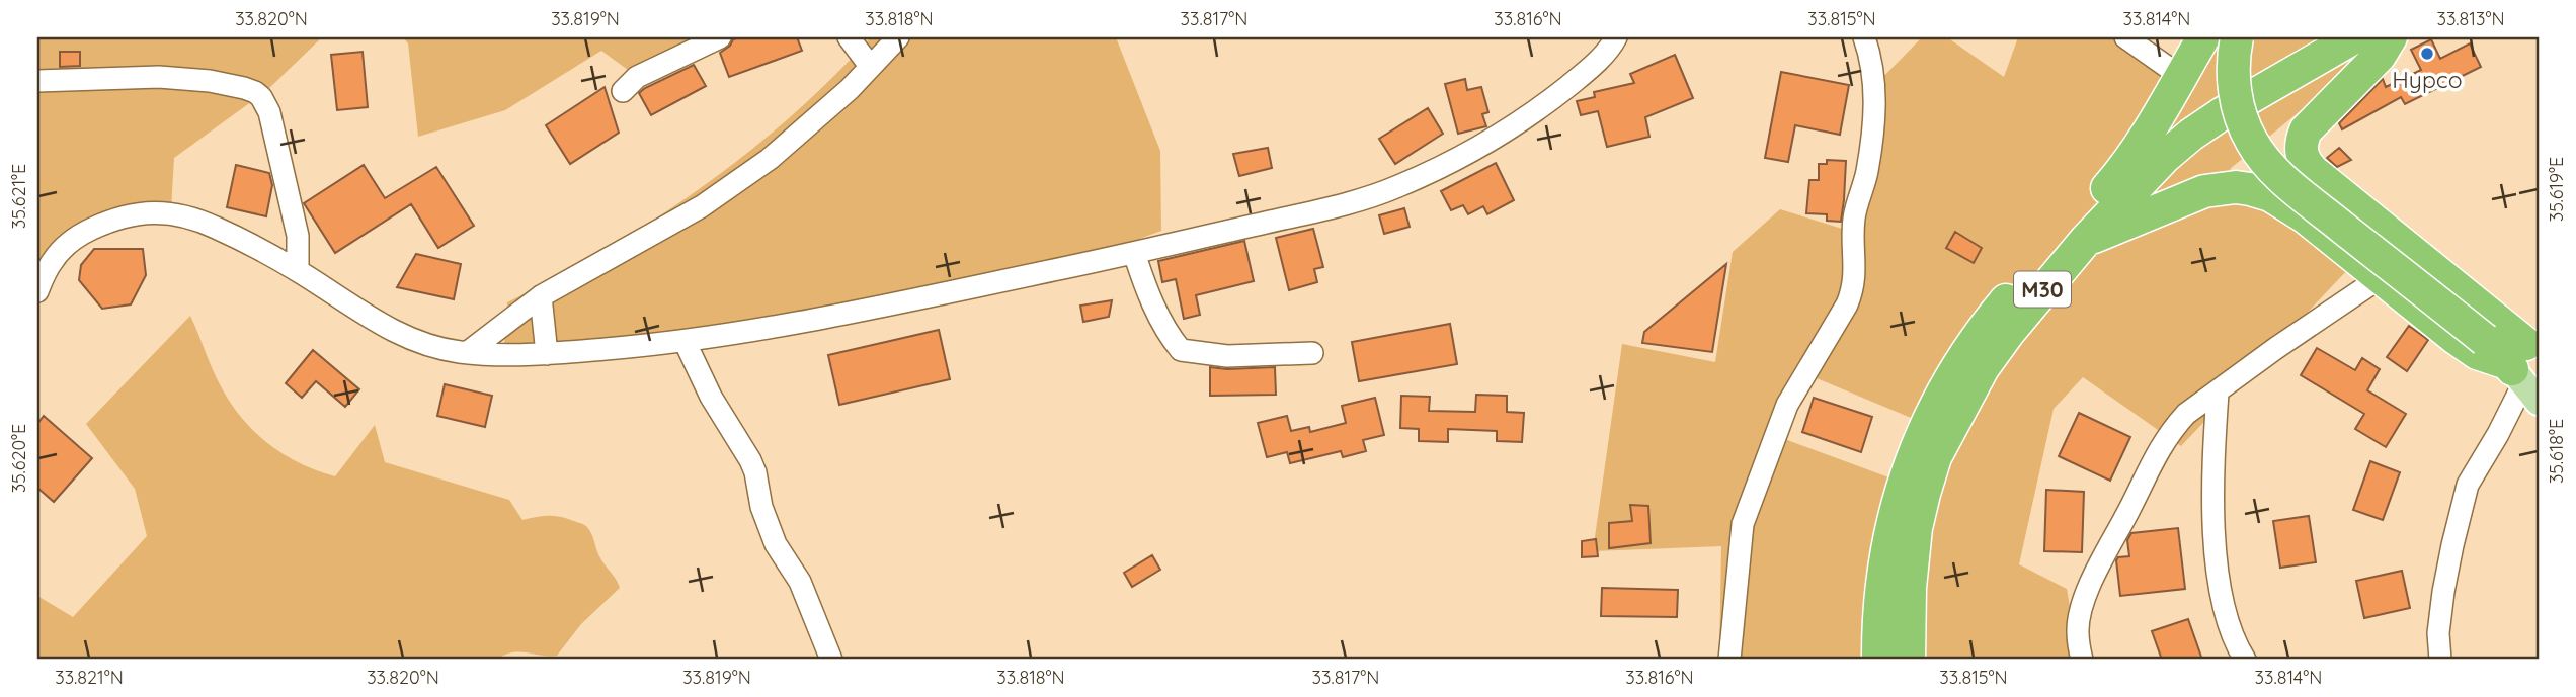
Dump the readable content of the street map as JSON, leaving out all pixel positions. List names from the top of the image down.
{
  "streets": {
    "highway": ["M30"]
  },
  "places": ["Hypco"],
  "coordinates": [
    "33.820°N",
    "33.819°N",
    "33.818°N",
    "33.817°N",
    "33.816°N",
    "33.815°N",
    "33.814°N",
    "33.813°N",
    "35.619°E",
    "35.621°E",
    "35.618°E",
    "35.620°E",
    "33.821°N"
  ]
}
